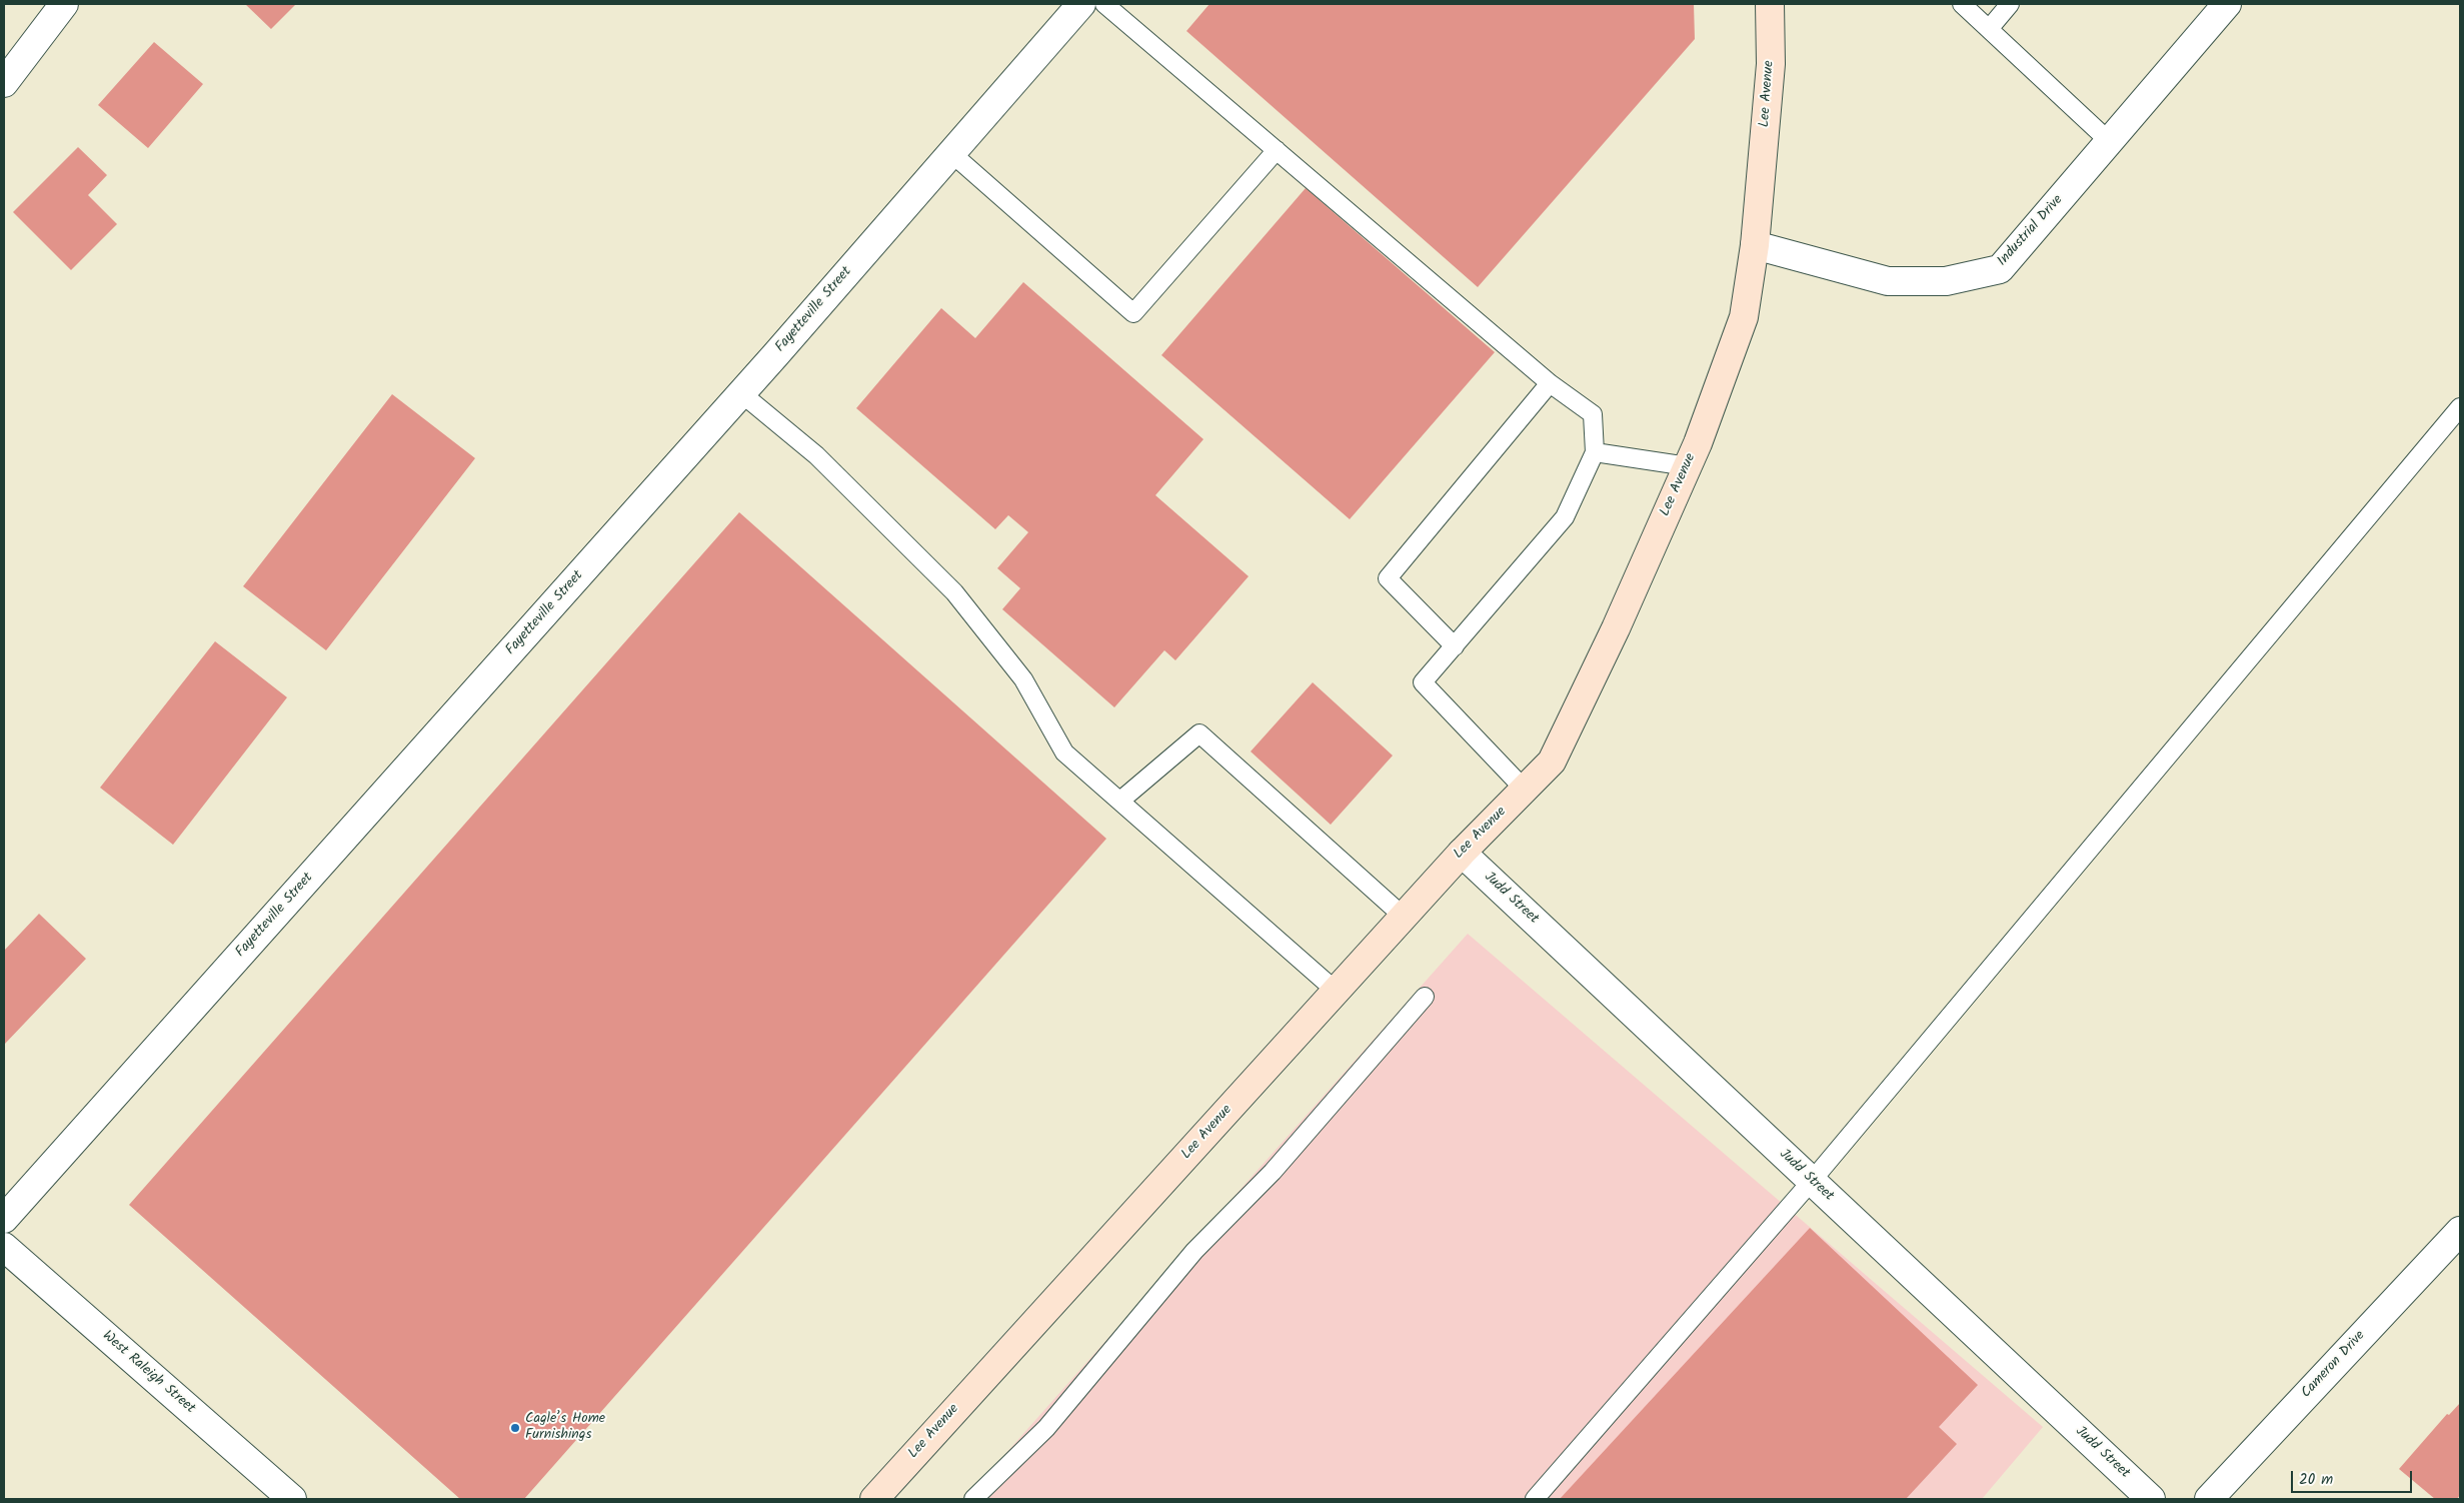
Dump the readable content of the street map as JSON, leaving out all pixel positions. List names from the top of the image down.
{
  "streets": {
    "street": [
      "Lee Avenue",
      "Industrial Drive",
      "Fayetteville Street",
      "Judd Street",
      "Cameron Drive",
      "West Raleigh Street"
    ]
  },
  "crossings": [
    ["Lee Avenue", "Industrial Drive"],
    ["Lee Avenue", "Judd Street"]
  ],
  "places": ["Cagle’s Home Furnishings"],
  "scale_bar": "20 m"
}
